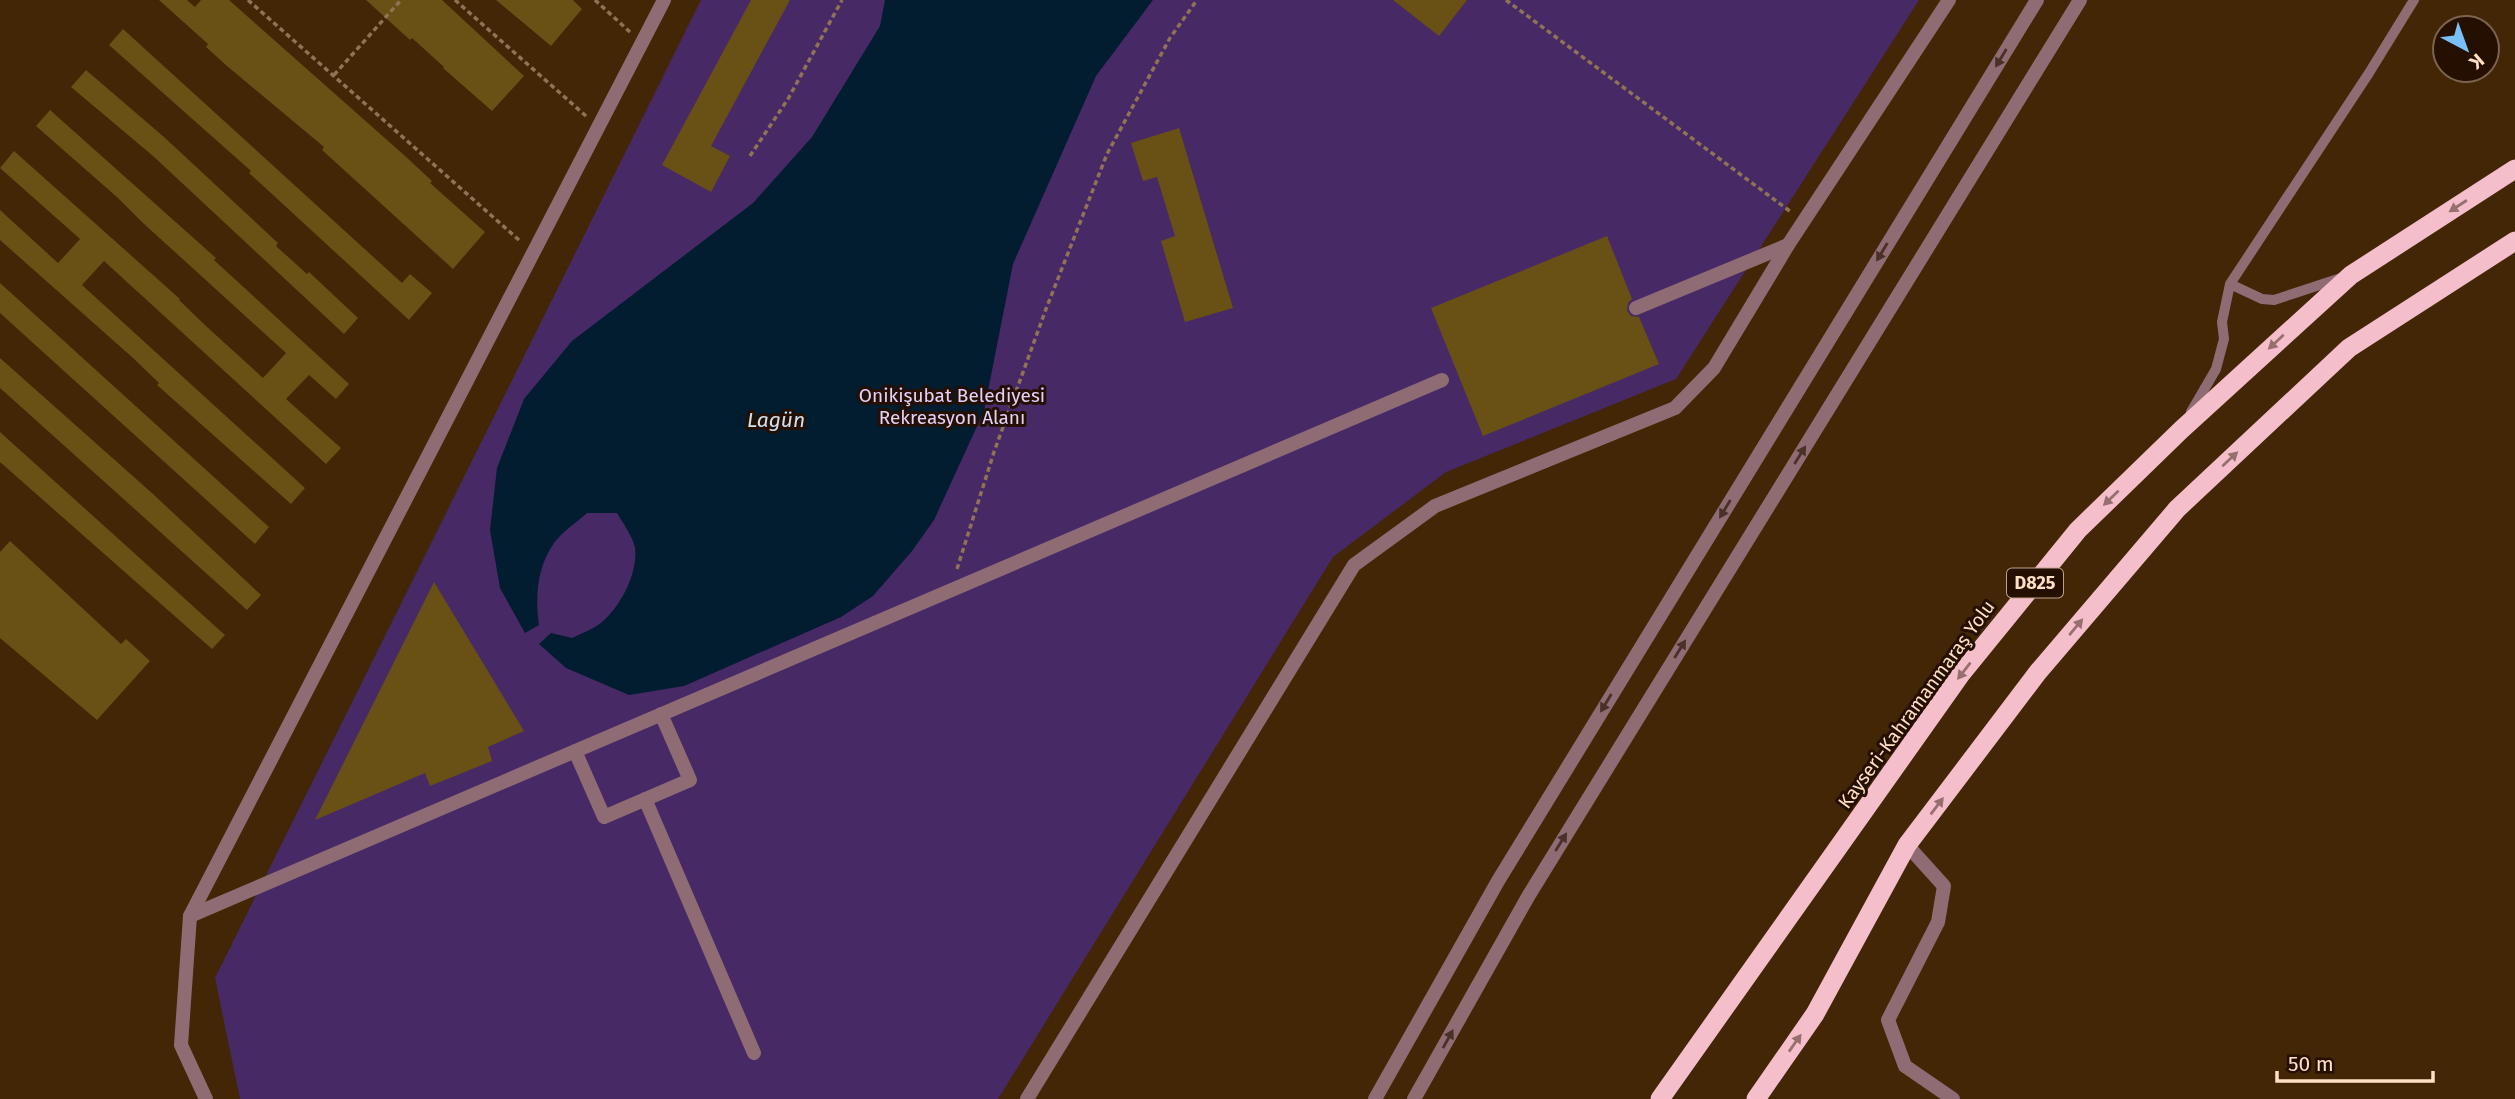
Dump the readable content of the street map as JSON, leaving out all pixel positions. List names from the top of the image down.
{
  "streets": {
    "highway": ["D825", "Kayseri-Kahramanmaraş Yolu"]
  },
  "water": ["Lagün"],
  "parks": ["Onikişubat Belediyesi Rekreasyon Alanı"],
  "scale_bar": "50 m",
  "north": "bottom right"
}
